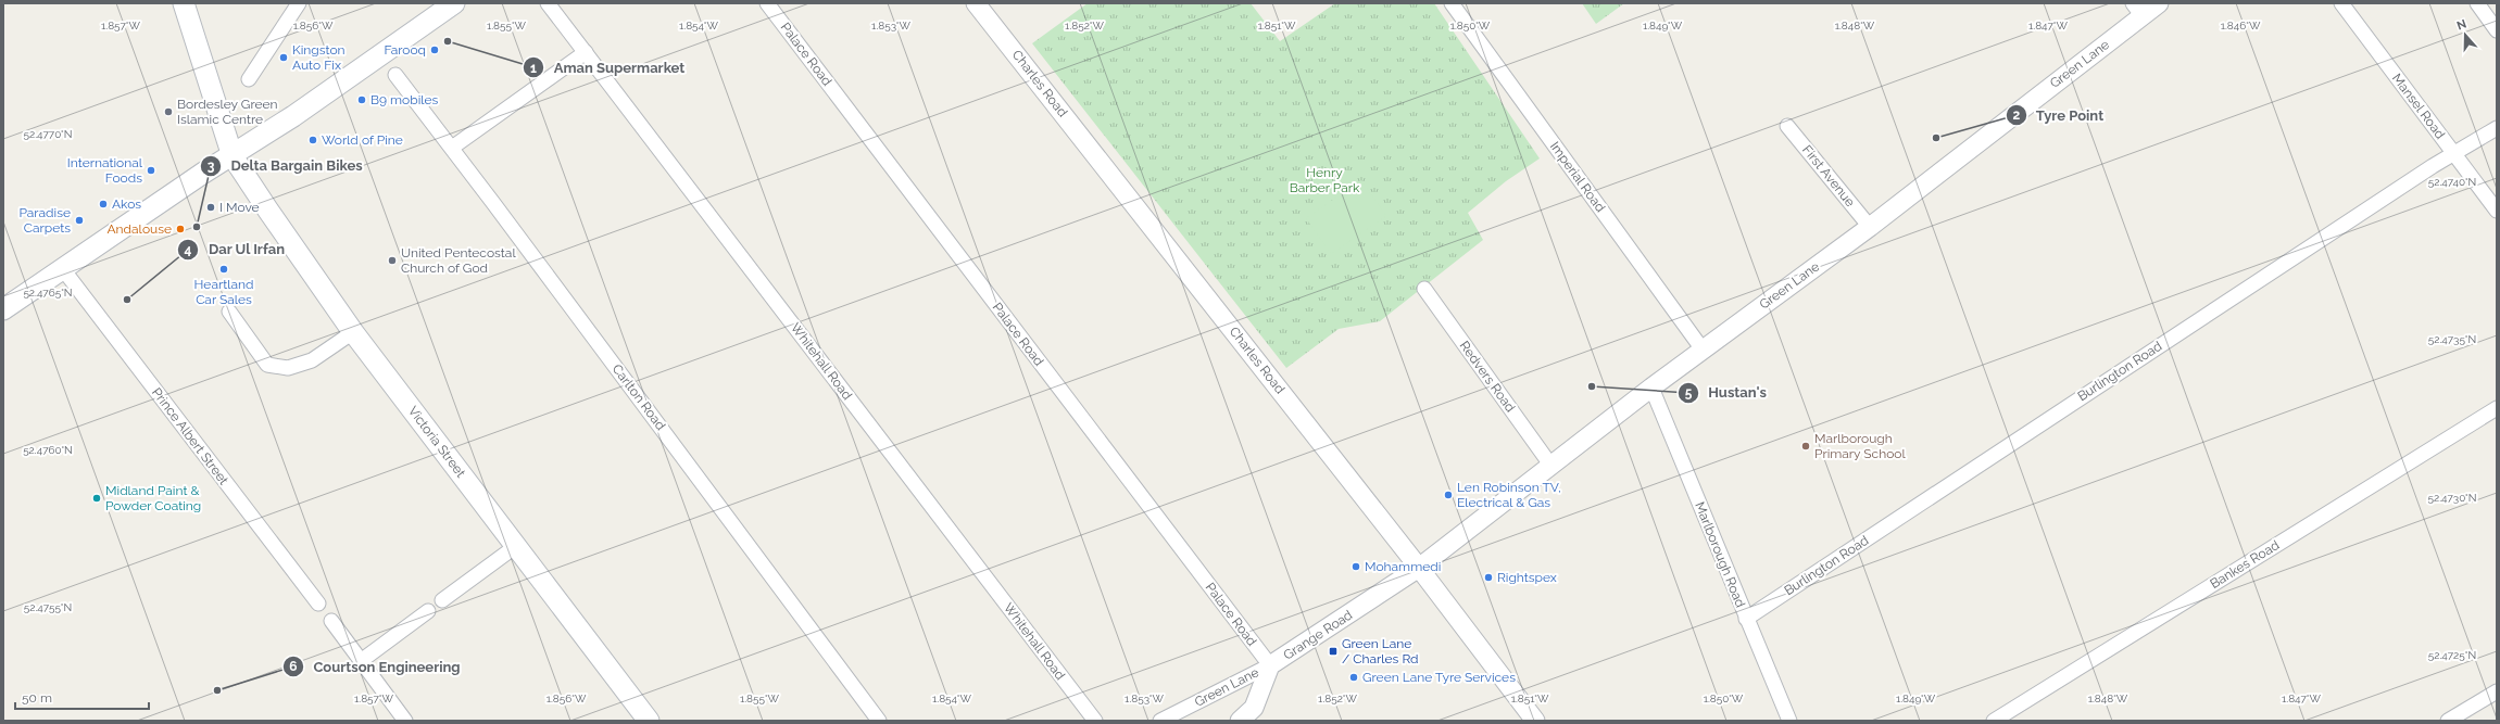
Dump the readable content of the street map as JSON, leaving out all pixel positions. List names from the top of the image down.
{
  "streets": {
    "main road": ["Victoria Street"],
    "street": [
      "Palace Road",
      "Green Lane",
      "Charles Road",
      "Mansel Road",
      "First Avenue",
      "Imperial Road",
      "Whitehall Road",
      "Burlington Road",
      "Redvers Road",
      "Carlton Road",
      "Prince Albert Street",
      "Marlborough Road",
      "Bankes Road",
      "Grange Road"
    ]
  },
  "crossings": [
    ["Palace Road", "Green Lane"],
    ["Palace Road", "Grange Road"],
    ["Green Lane", "Charles Road"],
    ["Green Lane", "First Avenue"],
    ["Green Lane", "Imperial Road"],
    ["Green Lane", "Redvers Road"],
    ["Green Lane", "Marlborough Road"],
    ["Green Lane", "Grange Road"],
    ["Charles Road", "Grange Road"],
    ["Mansel Road", "Burlington Road"],
    ["Burlington Road", "Marlborough Road"]
  ],
  "parks": ["Henry Barber Park"],
  "places": {
    "other": [
      "Aman Supermarket",
      "Farooq",
      "Kingston Auto Fix",
      "B9 mobiles",
      "Bordesley Green Islamic Centre",
      "Tyre Point",
      "World of Pine",
      "International Foods",
      "Akos",
      "I Move",
      "Paradise Carpets",
      "Delta Bargain Bikes",
      "Andalouse",
      "United Pentecostal Church of God",
      "Heartland Car Sales",
      "Dar Ul Irfan",
      "Hustan's",
      "Marlborough Primary School",
      "Len Robinson TV, Electrical & Gas",
      "Midland Paint & Powder Coating",
      "Mohammedi",
      "Rightspex",
      "Green Lane Tyre Services",
      "Courtson Engineering"
    ],
    "transit": ["Green Lane / Charles Rd"]
  },
  "scale_bar": "50 m",
  "north": "top",
  "coordinates": [
    "1.847°W",
    "1.857°W",
    "1.856°W",
    "1.855°W",
    "1.854°W",
    "1.853°W",
    "1.852°W",
    "1.851°W",
    "1.850°W",
    "1.849°W",
    "1.848°W",
    "1.846°W",
    "52.4770°N",
    "52.4740°N",
    "52.4765°N",
    "52.4735°N",
    "52.4760°N",
    "52.4730°N",
    "52.4755°N",
    "52.4725°N"
  ]
}
